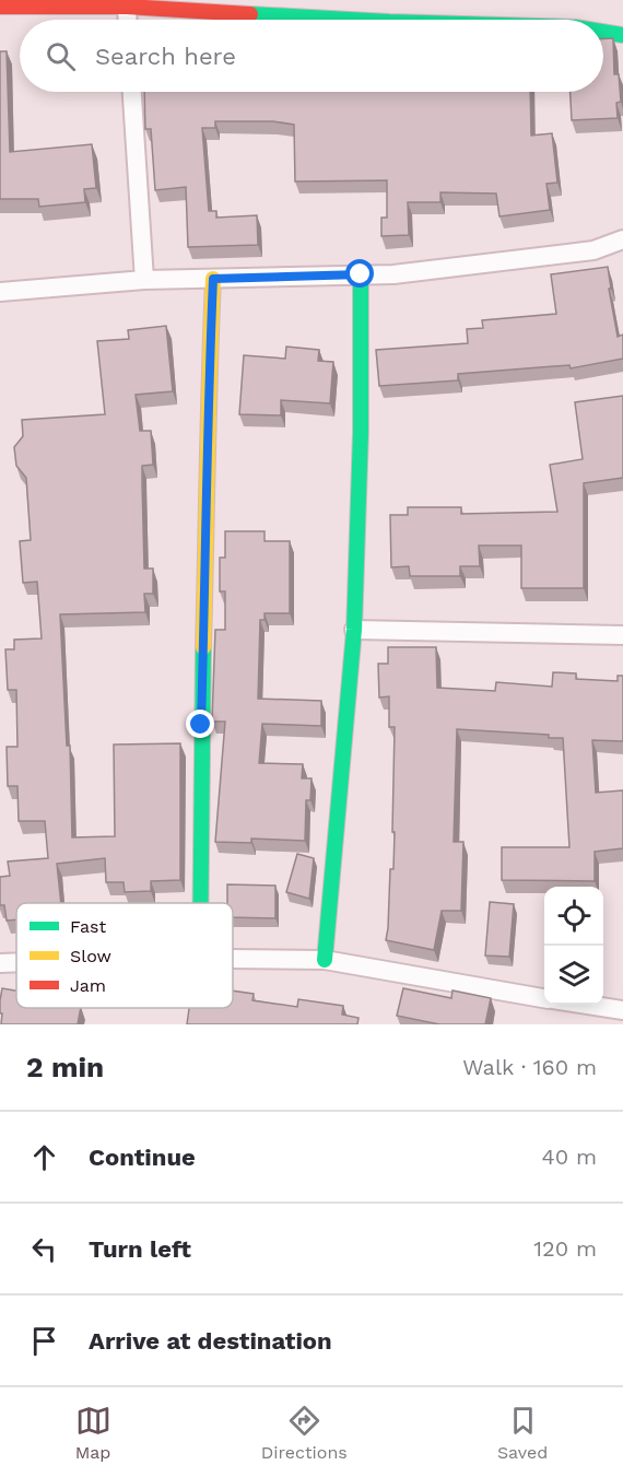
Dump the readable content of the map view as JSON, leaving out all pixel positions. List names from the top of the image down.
{
  "legend": ["Fast", "Slow", "Jam"],
  "page": {
    "search": "Search here",
    "heading": ["2 min", "Walk · 160 m"],
    "list": [
      ["Continue", "40 m"],
      ["Turn left", "120 m"],
      "Arrive at destination"
    ],
    "nav": ["Map", "Directions", "Saved"]
  }
}
